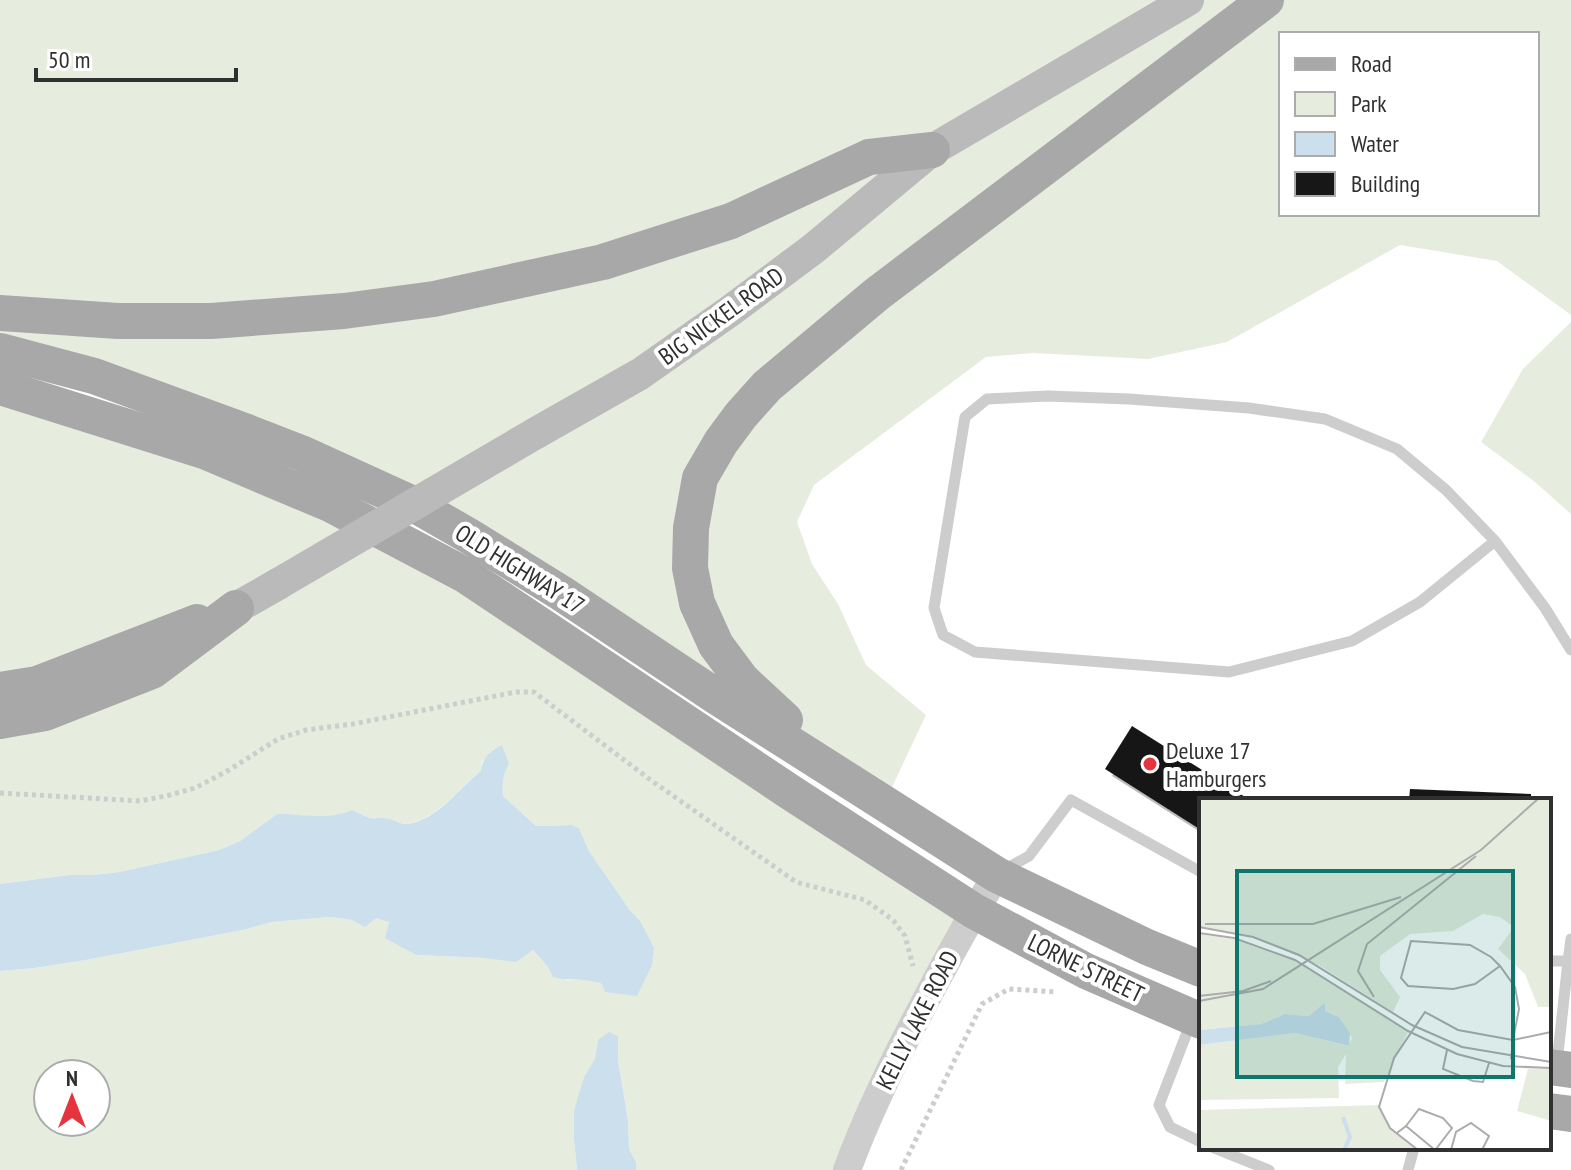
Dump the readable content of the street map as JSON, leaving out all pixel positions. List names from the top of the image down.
{
  "streets": {
    "main road": ["BIG NICKEL ROAD", "OLD HIGHWAY 17", "LORNE STREET"],
    "street": ["KELLY LAKE ROAD"]
  },
  "crossings": [
    ["OLD HIGHWAY 17", "LORNE STREET"],
    ["OLD HIGHWAY 17", "KELLY LAKE ROAD"],
    ["LORNE STREET", "KELLY LAKE ROAD"]
  ],
  "places": ["Deluxe 17 Hamburgers"],
  "legend": [
    "Road",
    "Park",
    "Water",
    "Building"
  ],
  "scale_bar": "50 m",
  "north": "top"
}
